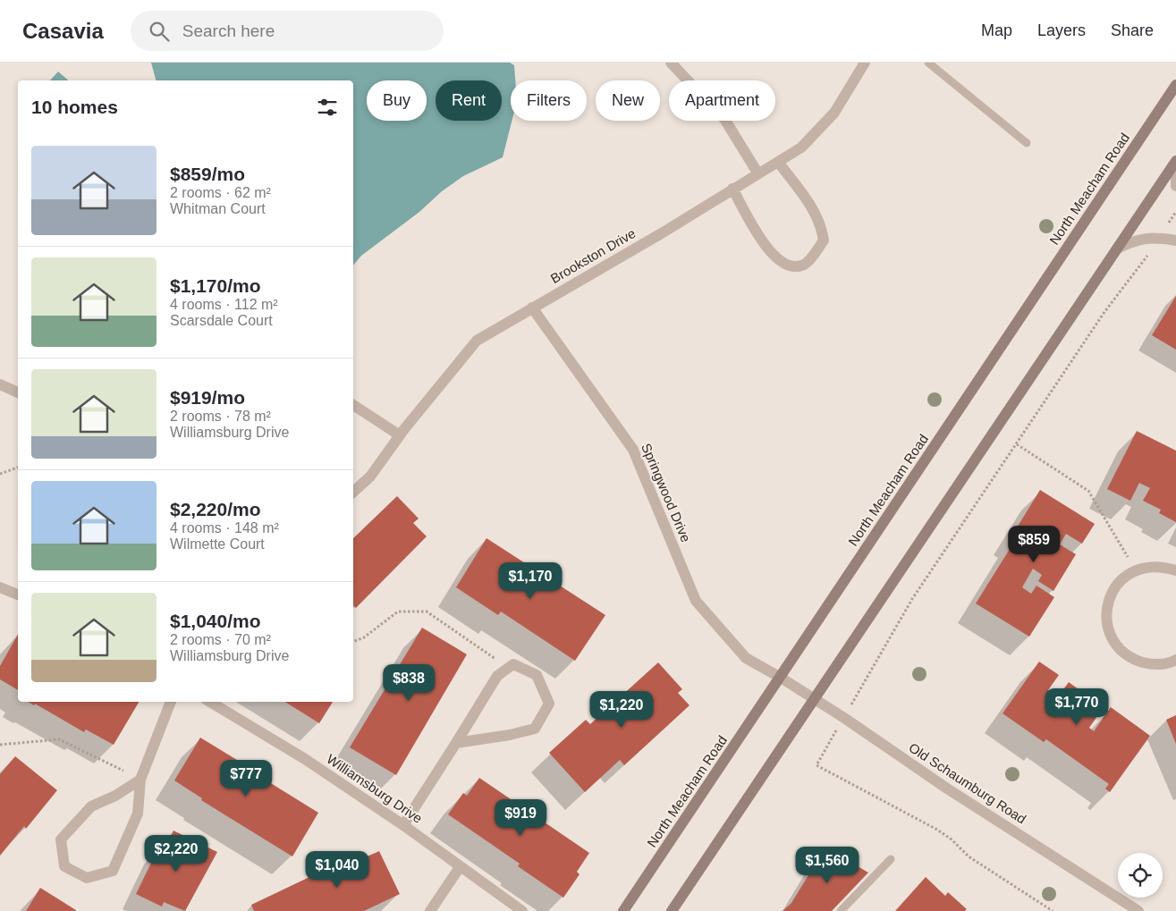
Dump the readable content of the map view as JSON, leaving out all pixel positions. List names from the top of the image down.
{
  "streets": {
    "main road": ["North Meacham Road"],
    "street": [
      "Brookston Drive",
      "Springwood Drive",
      "Old Schaumburg Road",
      "Williamsburg Drive"
    ]
  },
  "crossings": [
    ["North Meacham Road", "Springwood Drive"],
    ["North Meacham Road", "Old Schaumburg Road"],
    ["Brookston Drive", "Springwood Drive"],
    ["Springwood Drive", "Old Schaumburg Road"]
  ],
  "page": {
    "header": "Casavia",
    "search": "Search here",
    "nav": ["Map", "Layers", "Share"],
    "chip": [
      "Buy",
      "Rent",
      "Filters",
      "New",
      "Apartment"
    ],
    "heading": "10 homes",
    "list": [
      {
        "name": "$859/mo",
        "note": "2 rooms · 62 m² · Whitman Court"
      },
      {
        "name": "$1,170/mo",
        "note": "4 rooms · 112 m² · Scarsdale Court"
      },
      {
        "name": "$919/mo",
        "note": "2 rooms · 78 m² · Williamsburg Drive"
      },
      {
        "name": "$2,220/mo",
        "note": "4 rooms · 148 m² · Wilmette Court"
      },
      {
        "name": "$1,040/mo",
        "note": "2 rooms · 70 m² · Williamsburg Drive"
      }
    ],
    "price": [
      "$859",
      "$1,170",
      "$838",
      "$1,770",
      "$1,220",
      "$777",
      "$919",
      "$2,220",
      "$1,560",
      "$1,040"
    ]
  }
}
